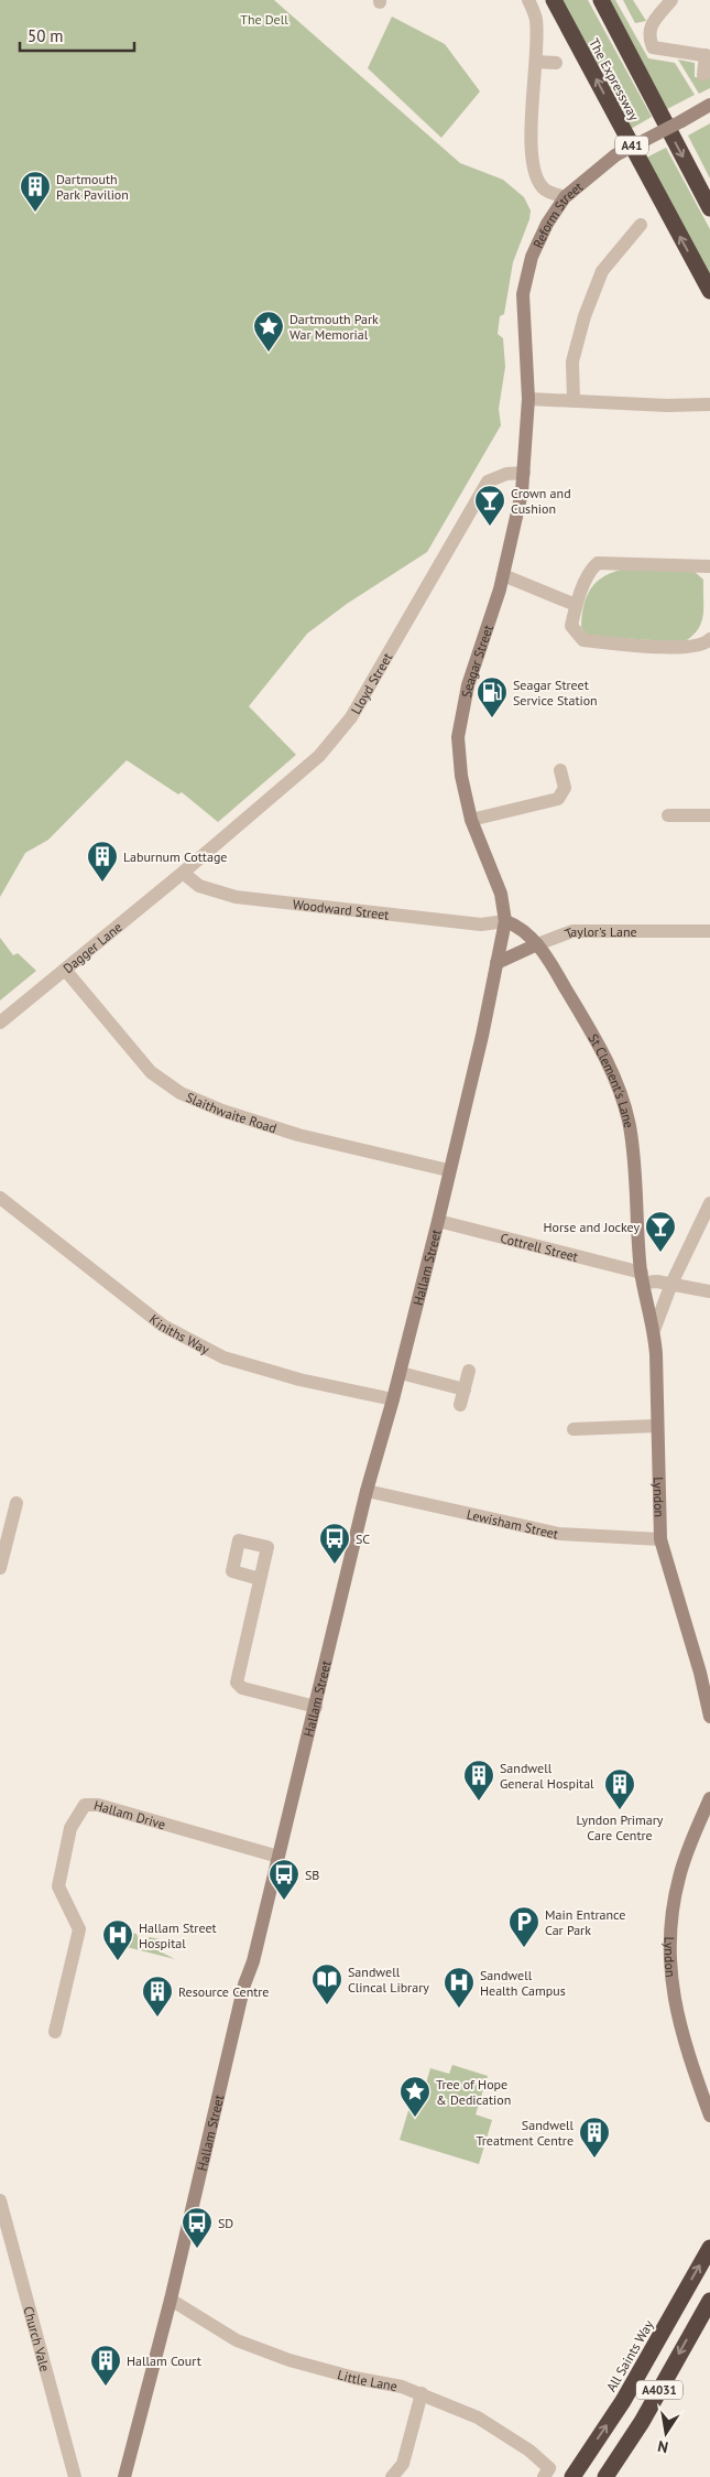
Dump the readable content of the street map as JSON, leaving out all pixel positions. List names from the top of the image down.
{
  "streets": {
    "highway": [
      "The Expressway",
      "A41",
      "All Saints Way",
      "A4031"
    ],
    "street": [
      "Reform Street",
      "Seagar Street",
      "Lloyd Street",
      "Woodward Street",
      "Taylor's Lane",
      "Dagger Lane",
      "St Clement's Lane",
      "Slaithwaite Road",
      "Cottrell Street",
      "Hallam Street",
      "Kiniths Way",
      "Lyndon",
      "Lewisham Street",
      "Hallam Drive",
      "Church Vale",
      "Little Lane"
    ]
  },
  "crossings": [
    ["Reform Street", "Seagar Street"],
    ["Seagar Street", "Lloyd Street"],
    ["Seagar Street", "Woodward Street"],
    ["Seagar Street", "St Clement's Lane"],
    ["Seagar Street", "Hallam Street"],
    ["Lloyd Street", "Woodward Street"],
    ["Lloyd Street", "Dagger Lane"],
    ["Woodward Street", "Dagger Lane"],
    ["Woodward Street", "St Clement's Lane"],
    ["Woodward Street", "Hallam Street"],
    ["Taylor's Lane", "St Clement's Lane"],
    ["Taylor's Lane", "Hallam Street"],
    ["Dagger Lane", "Slaithwaite Road"],
    ["St Clement's Lane", "Cottrell Street"],
    ["St Clement's Lane", "Hallam Street"],
    ["St Clement's Lane", "Lyndon"],
    ["Slaithwaite Road", "Hallam Street"],
    ["Cottrell Street", "Hallam Street"],
    ["Cottrell Street", "Lyndon"],
    ["Hallam Street", "Kiniths Way"],
    ["Hallam Street", "Lewisham Street"],
    ["Hallam Street", "Hallam Drive"],
    ["Hallam Street", "Little Lane"],
    ["Lyndon", "Lewisham Street"]
  ],
  "parks": ["The Dell"],
  "places": {
    "building": [
      "Dartmouth Park Pavilion",
      "Laburnum Cottage",
      "Sandwell General Hospital",
      "Lyndon Primary Care Centre",
      "Resource Centre",
      "Sandwell Treatment Centre",
      "Hallam Court"
    ],
    "place": ["Dartmouth Park War Memorial", "Tree of Hope & Dedication"],
    "bar": ["Crown and Cushion", "Horse and Jockey"],
    "fuel station": ["Seagar Street Service Station"],
    "bus stop": ["SC", "SB", "SD"],
    "parking": ["Main Entrance Car Park"],
    "hospital": ["Hallam Street Hospital", "Sandwell Health Campus"],
    "library": ["Sandwell Clincal Library"]
  },
  "scale_bar": "50 m",
  "north": "bottom"
}
